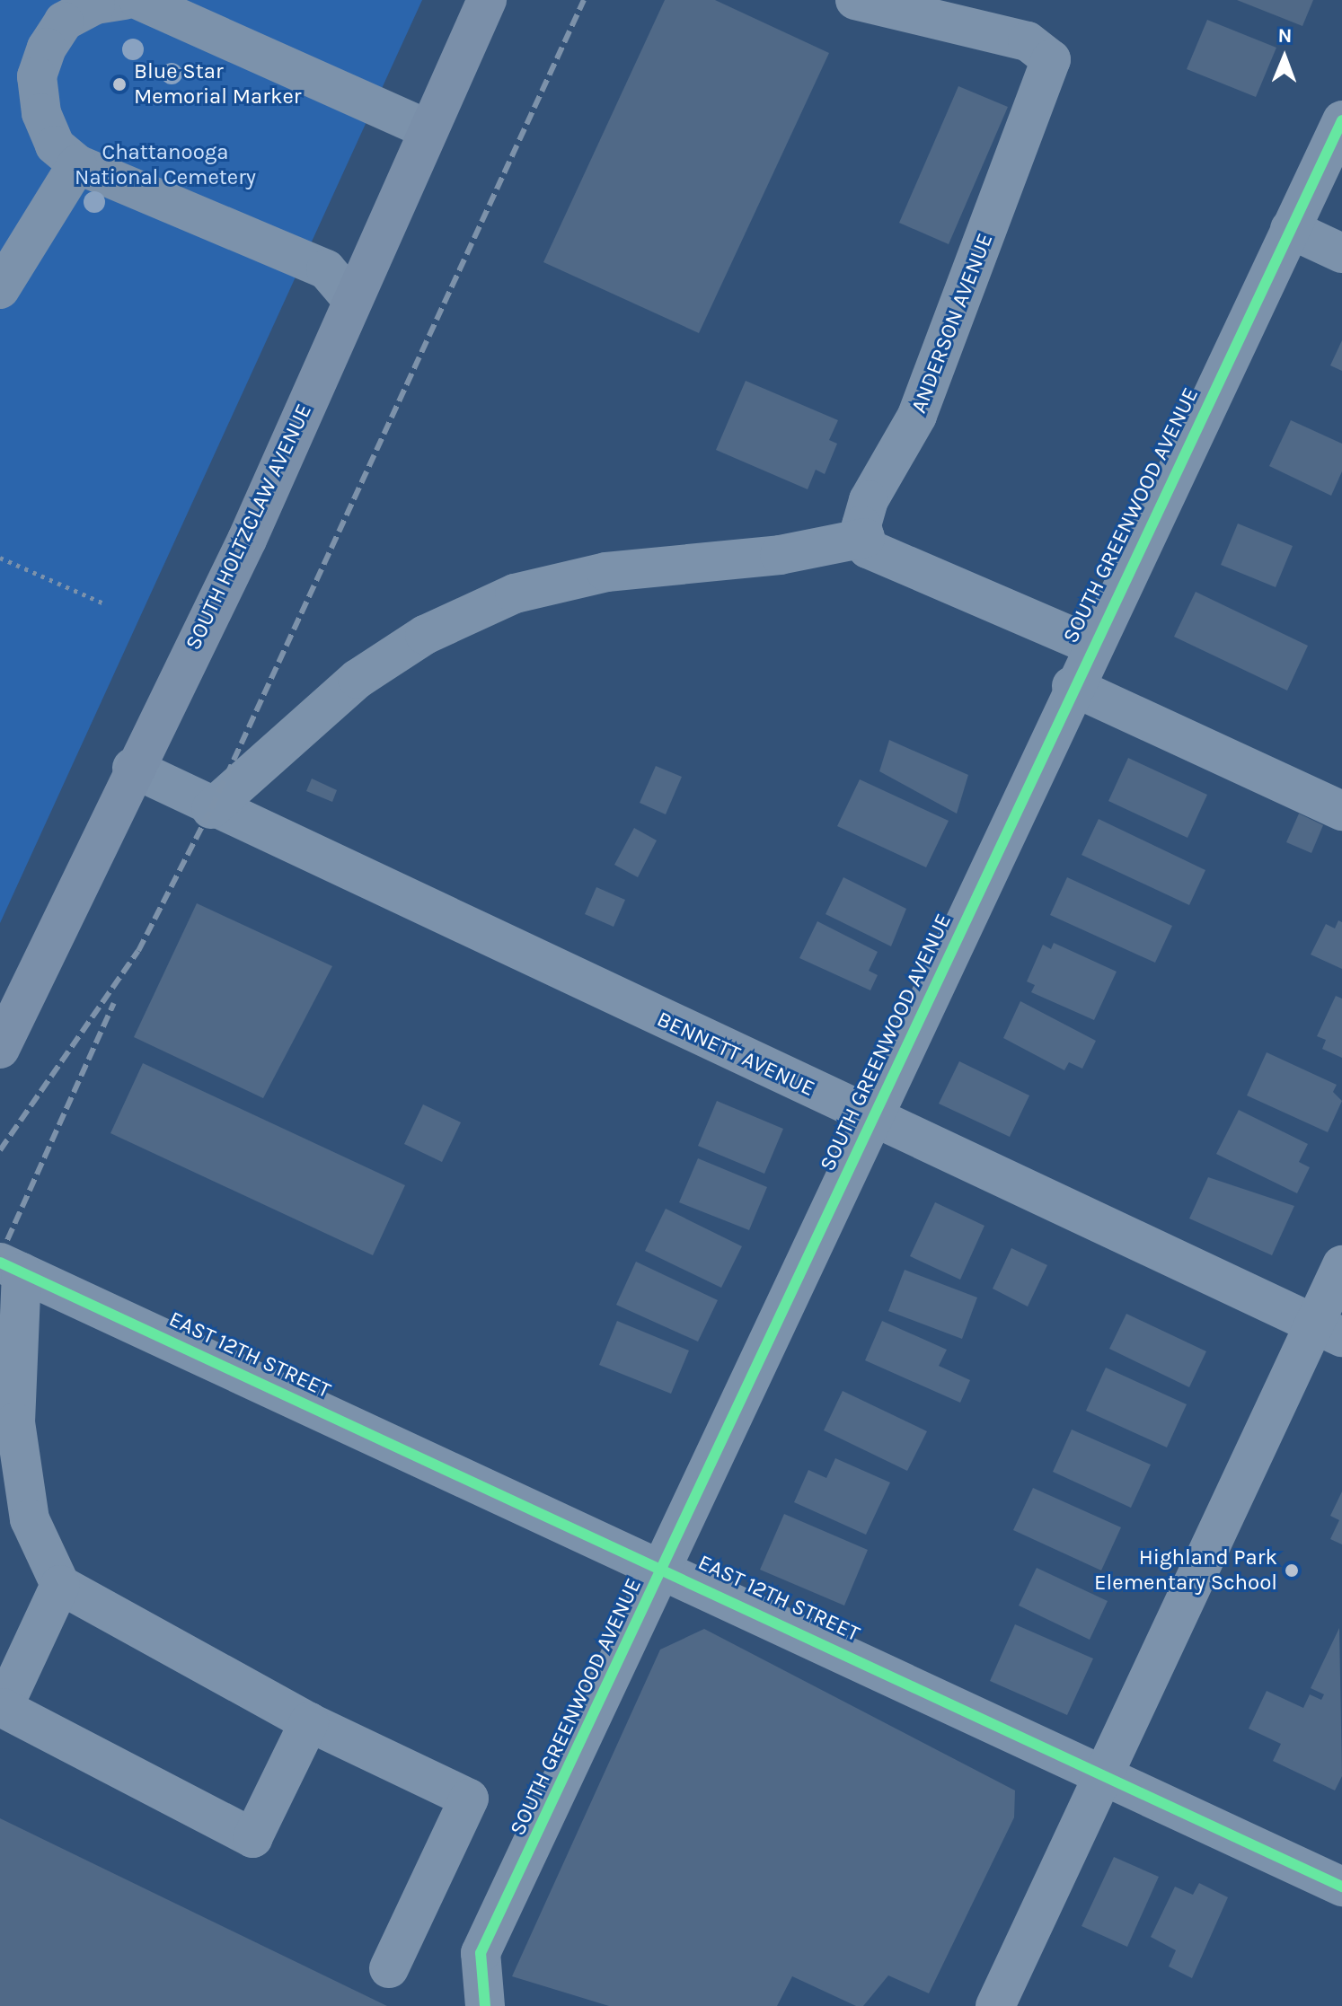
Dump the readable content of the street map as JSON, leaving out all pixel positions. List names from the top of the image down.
{
  "streets": {
    "main road": ["SOUTH HOLTZCLAW AVENUE"],
    "street": [
      "ANDERSON AVENUE",
      "SOUTH GREENWOOD AVENUE",
      "BENNETT AVENUE",
      "EAST 12TH STREET"
    ]
  },
  "crossings": [
    ["SOUTH GREENWOOD AVENUE", "BENNETT AVENUE"],
    ["SOUTH GREENWOOD AVENUE", "EAST 12TH STREET"],
    ["SOUTH HOLTZCLAW AVENUE", "BENNETT AVENUE"]
  ],
  "parks": ["Chattanooga National Cemetery"],
  "places": ["Blue Star Memorial Marker", "Highland Park Elementary School"],
  "north": "top"
}
